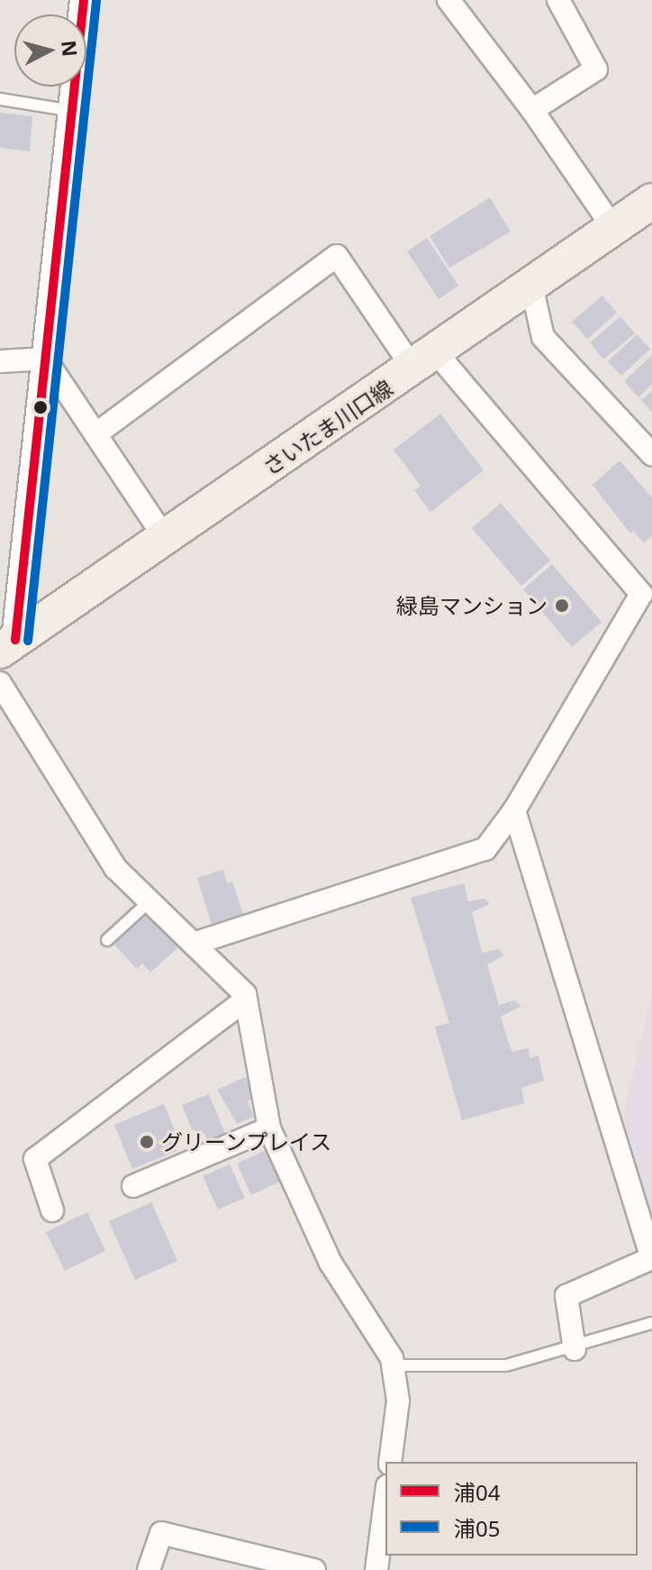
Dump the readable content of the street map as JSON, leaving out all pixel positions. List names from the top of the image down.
{
  "streets": {
    "main road": ["さいたま川口線"]
  },
  "places": ["緑島マンション", "グリーンプレイス"],
  "lines": ["transit line 浦04", "transit line 浦05"],
  "legend": ["浦04", "浦05"],
  "north": "right"
}
